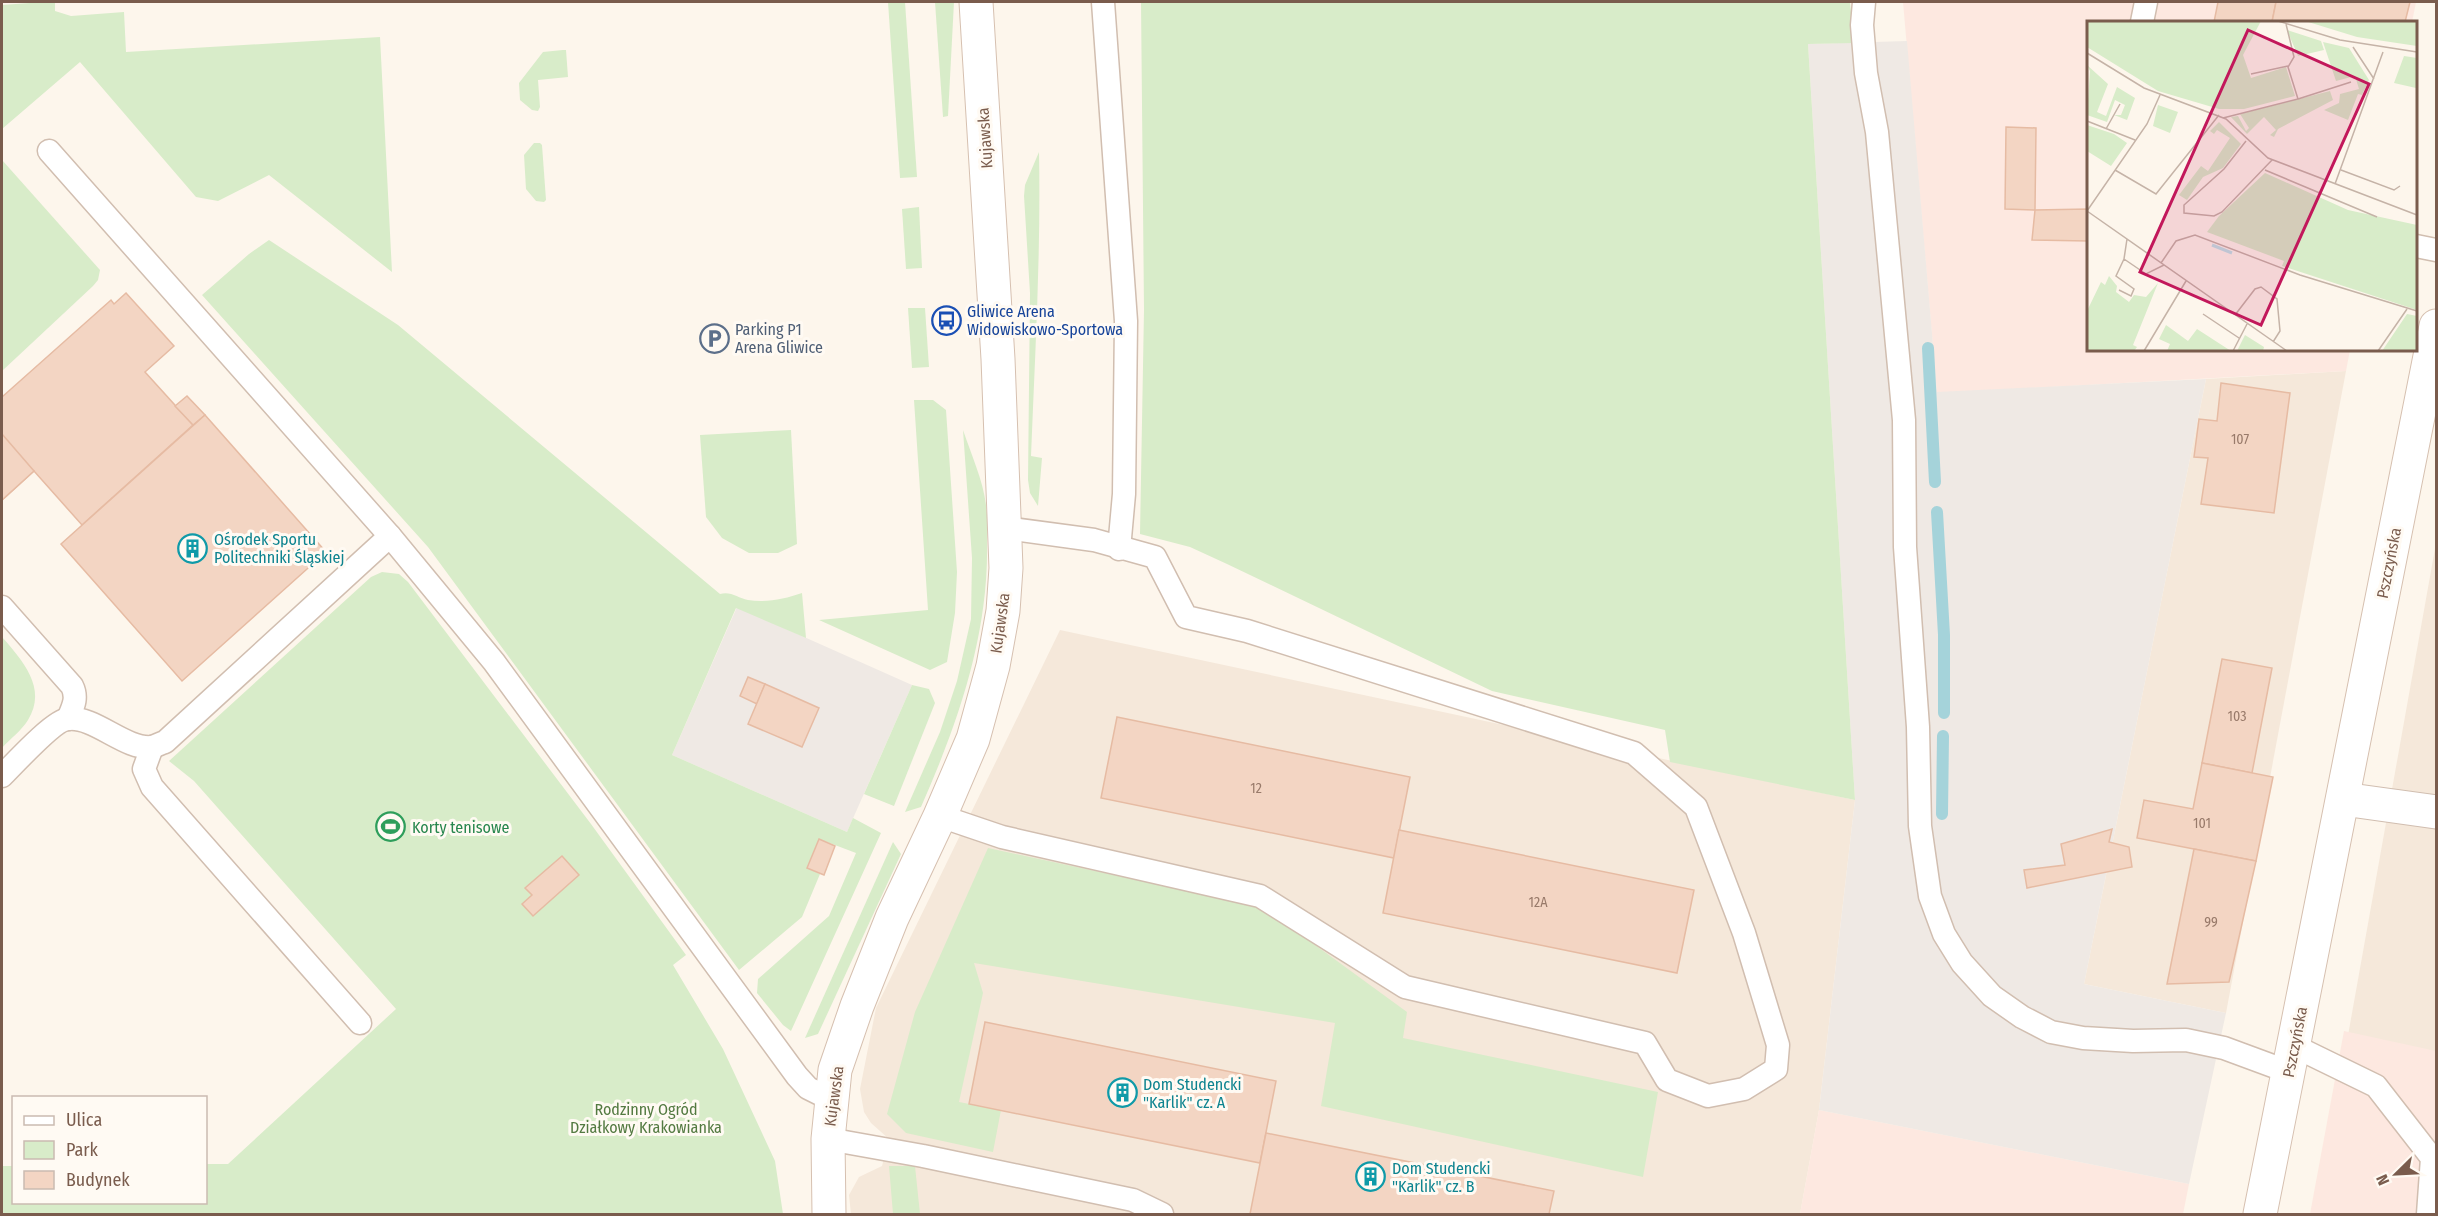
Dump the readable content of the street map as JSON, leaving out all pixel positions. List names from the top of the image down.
{
  "streets": {
    "street": ["Kujawska", "Pszczyńska"]
  },
  "parks": ["Rodzinny Ogród Działkowy Krakowianka"],
  "places": {
    "bus stop": ["Gliwice Arena Widowiskowo-Sportowa"],
    "parking": ["Parking P1 Arena Gliwice"],
    "building": ["Ośrodek Sportu Politechniki Śląskiej", "Dom Studencki \"Karlik\" cz. A", "Dom Studencki \"Karlik\" cz. B"],
    "sports": ["Korty tenisowe"]
  },
  "house_numbers": [
    "107",
    "103",
    "12",
    "101",
    "12A",
    "99"
  ],
  "legend": ["Ulica", "Park", "Budynek"],
  "north": "bottom left"
}
